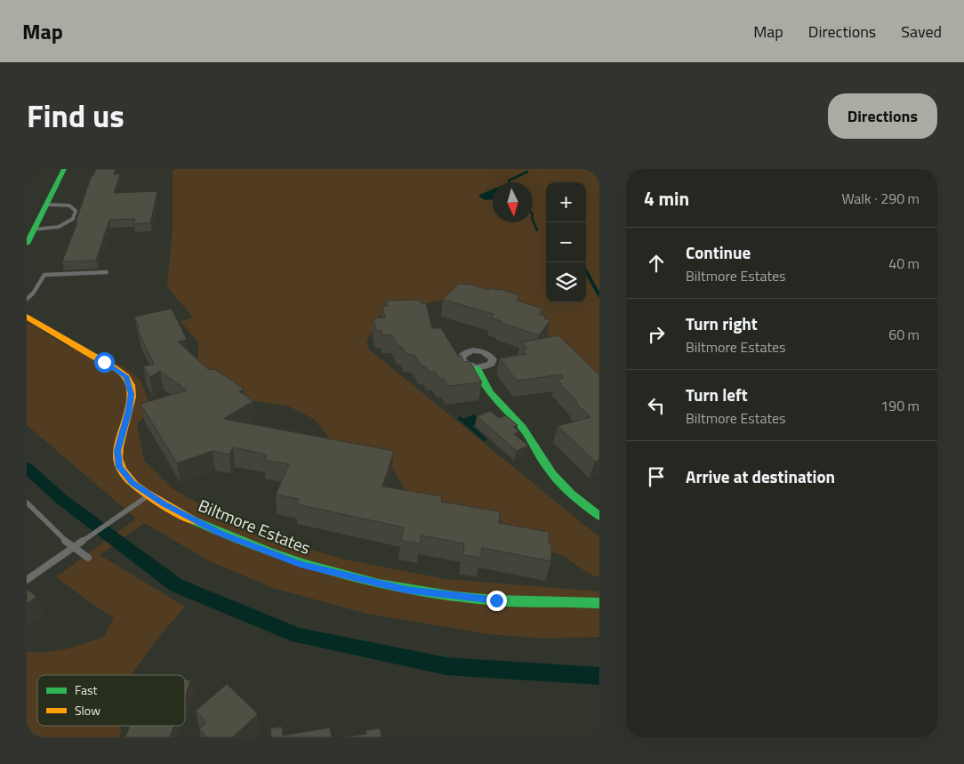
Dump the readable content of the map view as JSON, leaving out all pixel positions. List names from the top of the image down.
{
  "streets": {
    "street": ["Biltmore Estates"]
  },
  "legend": ["Fast", "Slow"],
  "north": "bottom",
  "page": {
    "header": "Map",
    "nav": ["Map", "Directions", "Saved"],
    "title": "Find us",
    "buttons": "Directions",
    "heading": ["4 min", "Walk · 290 m"],
    "map_buttons": ["+", "−"],
    "list": [
      ["Continue", "Biltmore Estates", "40 m"],
      ["Turn right", "Biltmore Estates", "60 m"],
      ["Turn left", "Biltmore Estates", "190 m"],
      "Arrive at destination"
    ]
  }
}
